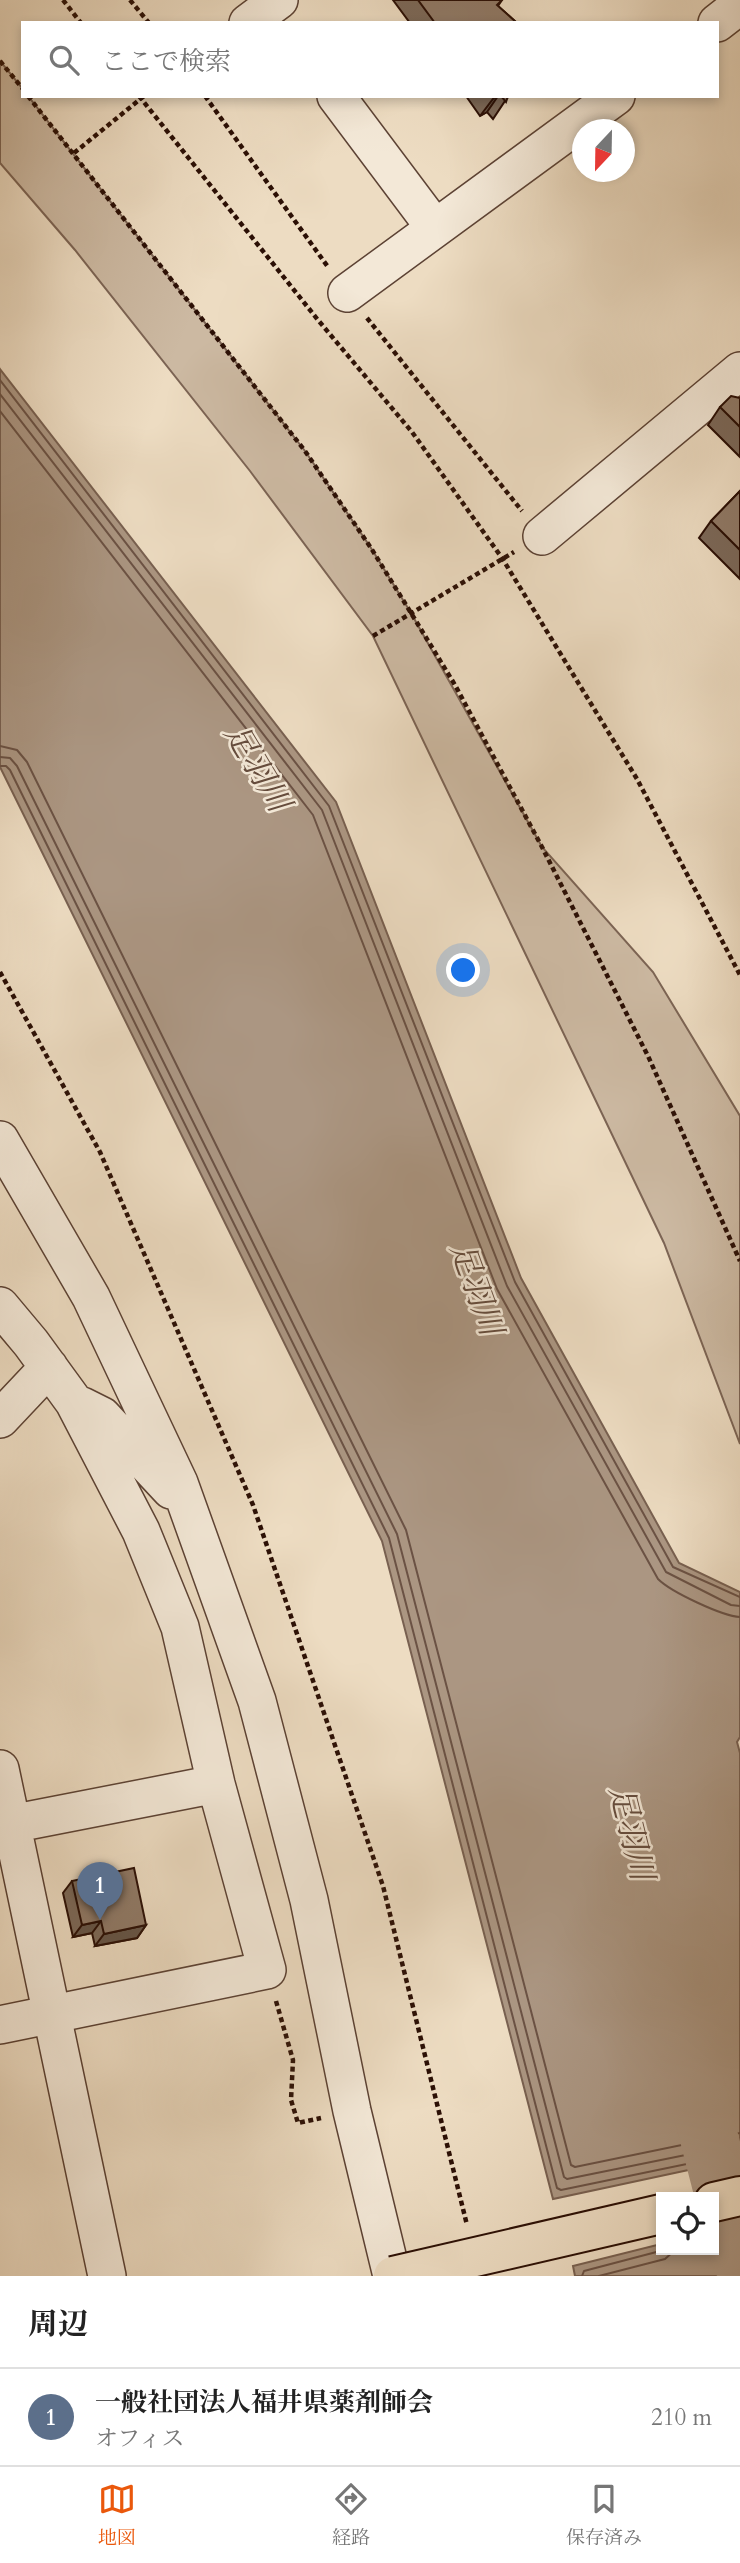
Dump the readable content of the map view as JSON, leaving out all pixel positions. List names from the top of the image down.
{
  "water": ["足羽川"],
  "north": "bottom",
  "page": {
    "search": "ここで検索",
    "pins": "1",
    "heading": "周辺",
    "list": [
      {
        "mark": "1",
        "name": "一般社団法人福井県薬剤師会",
        "note": "オフィス",
        "value": "210 m"
      }
    ],
    "nav": ["地図", "経路", "保存済み"]
  }
}
